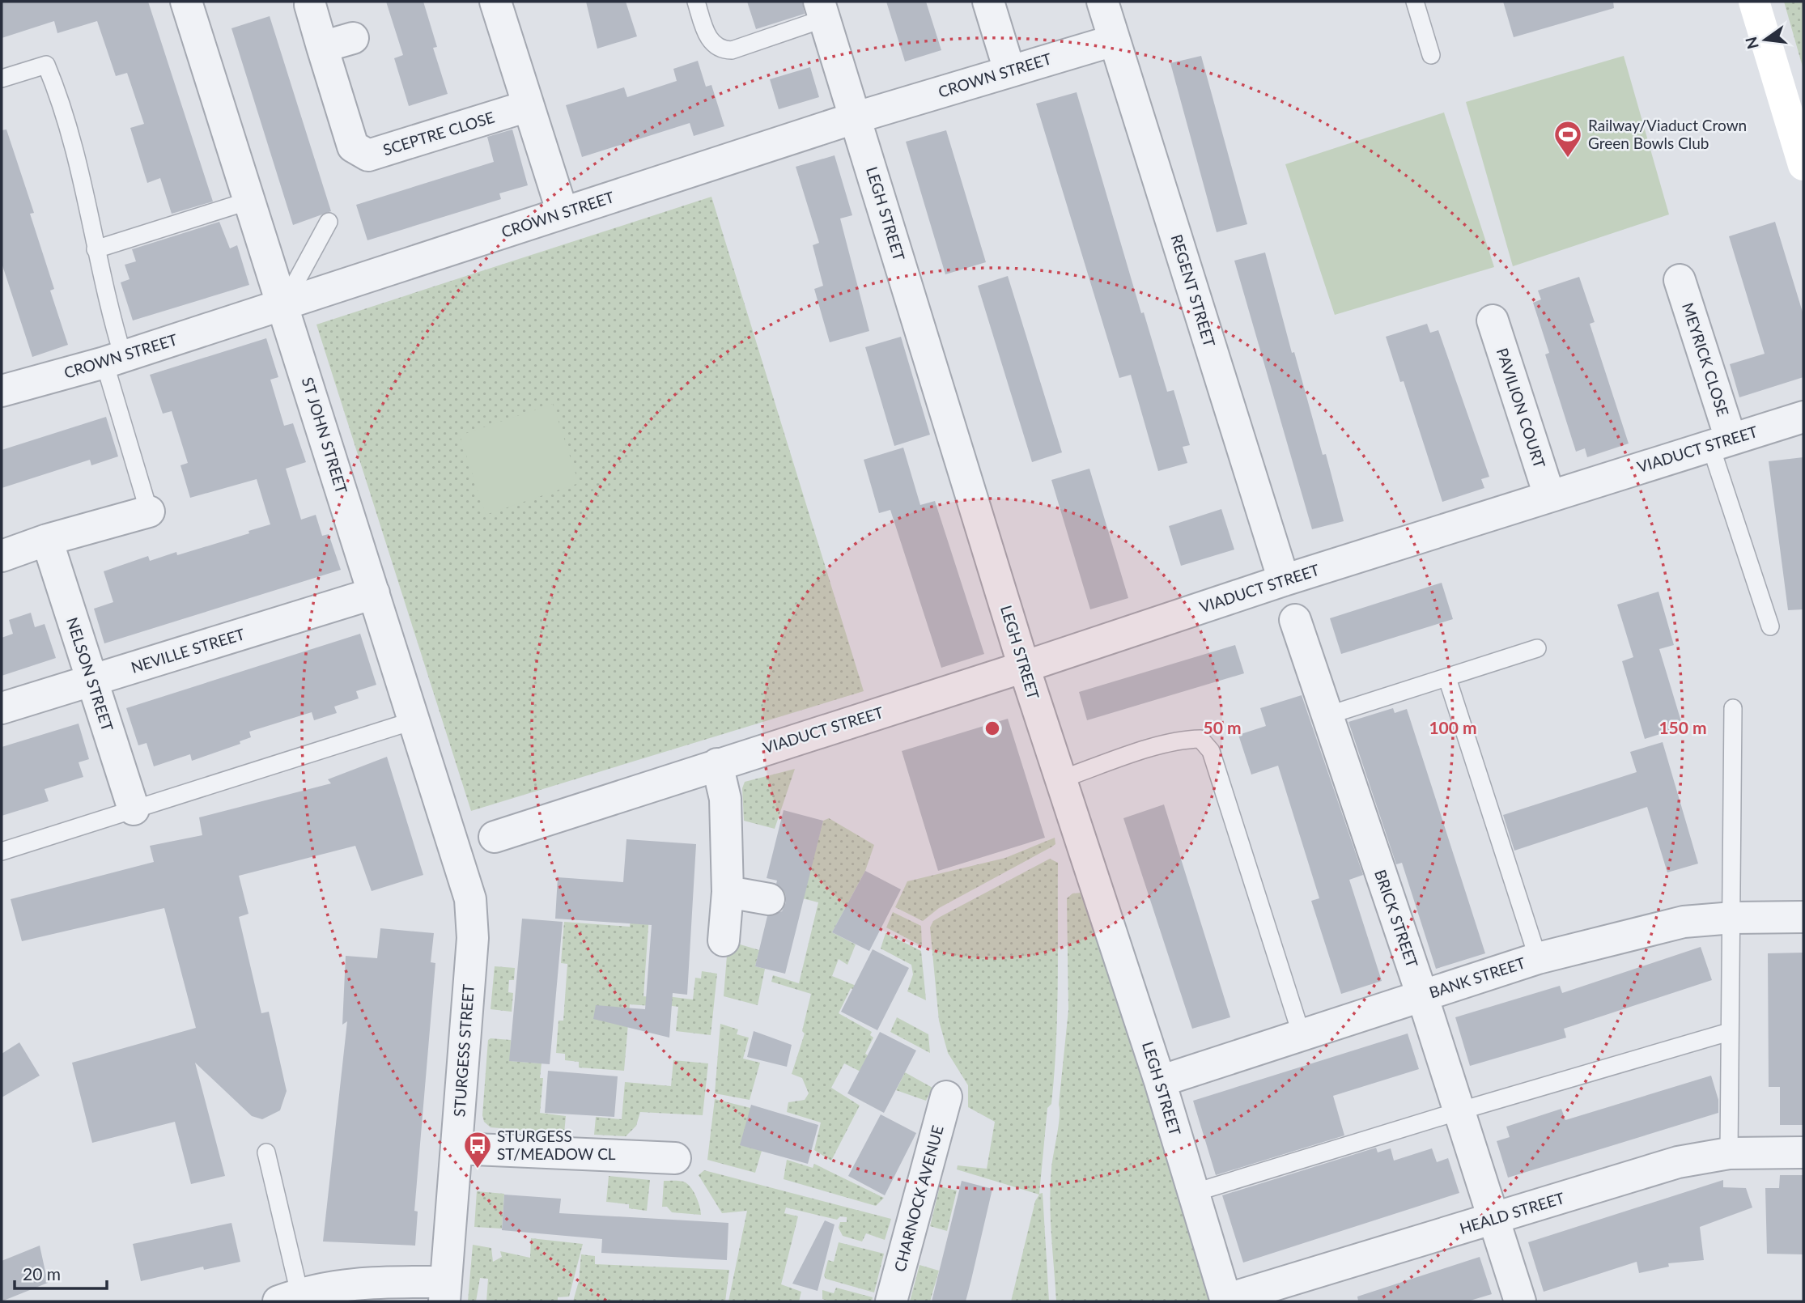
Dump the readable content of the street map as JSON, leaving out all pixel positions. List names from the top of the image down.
{
  "streets": {
    "street": [
      "CROWN STREET",
      "SCEPTRE CLOSE",
      "LEGH STREET",
      "REGENT STREET",
      "MEYRICK CLOSE",
      "PAVILION COURT",
      "ST JOHN STREET",
      "VIADUCT STREET",
      "NEVILLE STREET",
      "NELSON STREET",
      "BRICK STREET",
      "BANK STREET",
      "STURGESS STREET",
      "CHARNOCK AVENUE",
      "HEALD STREET"
    ]
  },
  "crossings": [
    ["CROWN STREET", "LEGH STREET"],
    ["CROWN STREET", "REGENT STREET"],
    ["CROWN STREET", "ST JOHN STREET"],
    ["LEGH STREET", "VIADUCT STREET"],
    ["LEGH STREET", "BANK STREET"],
    ["LEGH STREET", "HEALD STREET"],
    ["REGENT STREET", "VIADUCT STREET"],
    ["MEYRICK CLOSE", "VIADUCT STREET"],
    ["PAVILION COURT", "VIADUCT STREET"],
    ["ST JOHN STREET", "NEVILLE STREET"],
    ["ST JOHN STREET", "STURGESS STREET"],
    ["NEVILLE STREET", "NELSON STREET"],
    ["BRICK STREET", "BANK STREET"],
    ["BRICK STREET", "HEALD STREET"]
  ],
  "places": {
    "sports": ["Railway/Viaduct Crown Green Bowls Club"],
    "bus stop": ["STURGESS ST/MEADOW CL"]
  },
  "scale_bar": "20 m",
  "north": "left",
  "rings": ["50 m", "100 m", "150 m"]
}
